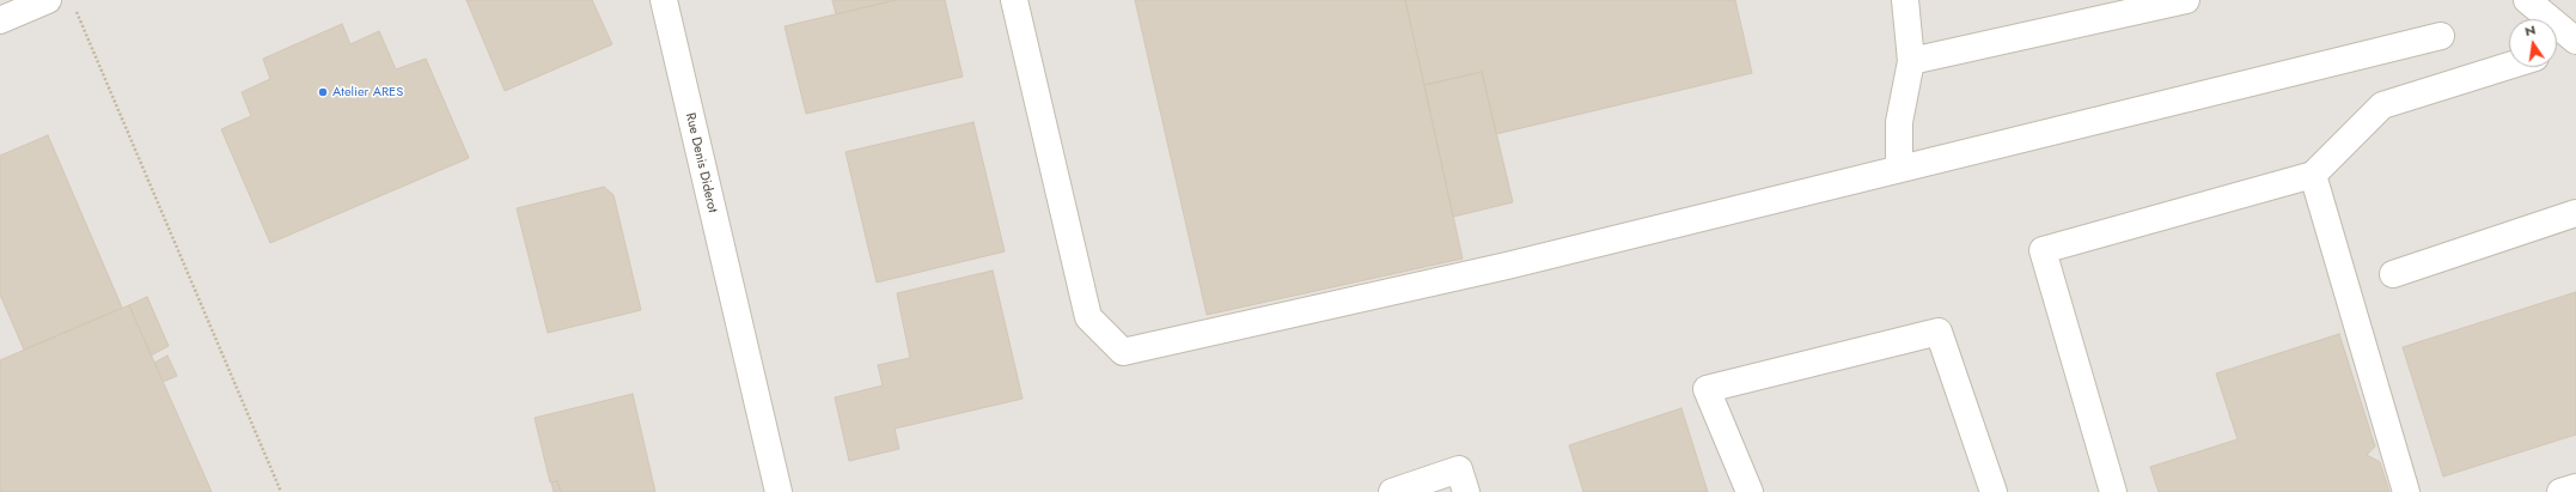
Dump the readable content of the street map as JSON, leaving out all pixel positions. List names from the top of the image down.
{
  "streets": {
    "lane": ["Rue Denis Diderot"]
  },
  "places": ["Atelier ARES"],
  "north": "top"
}
